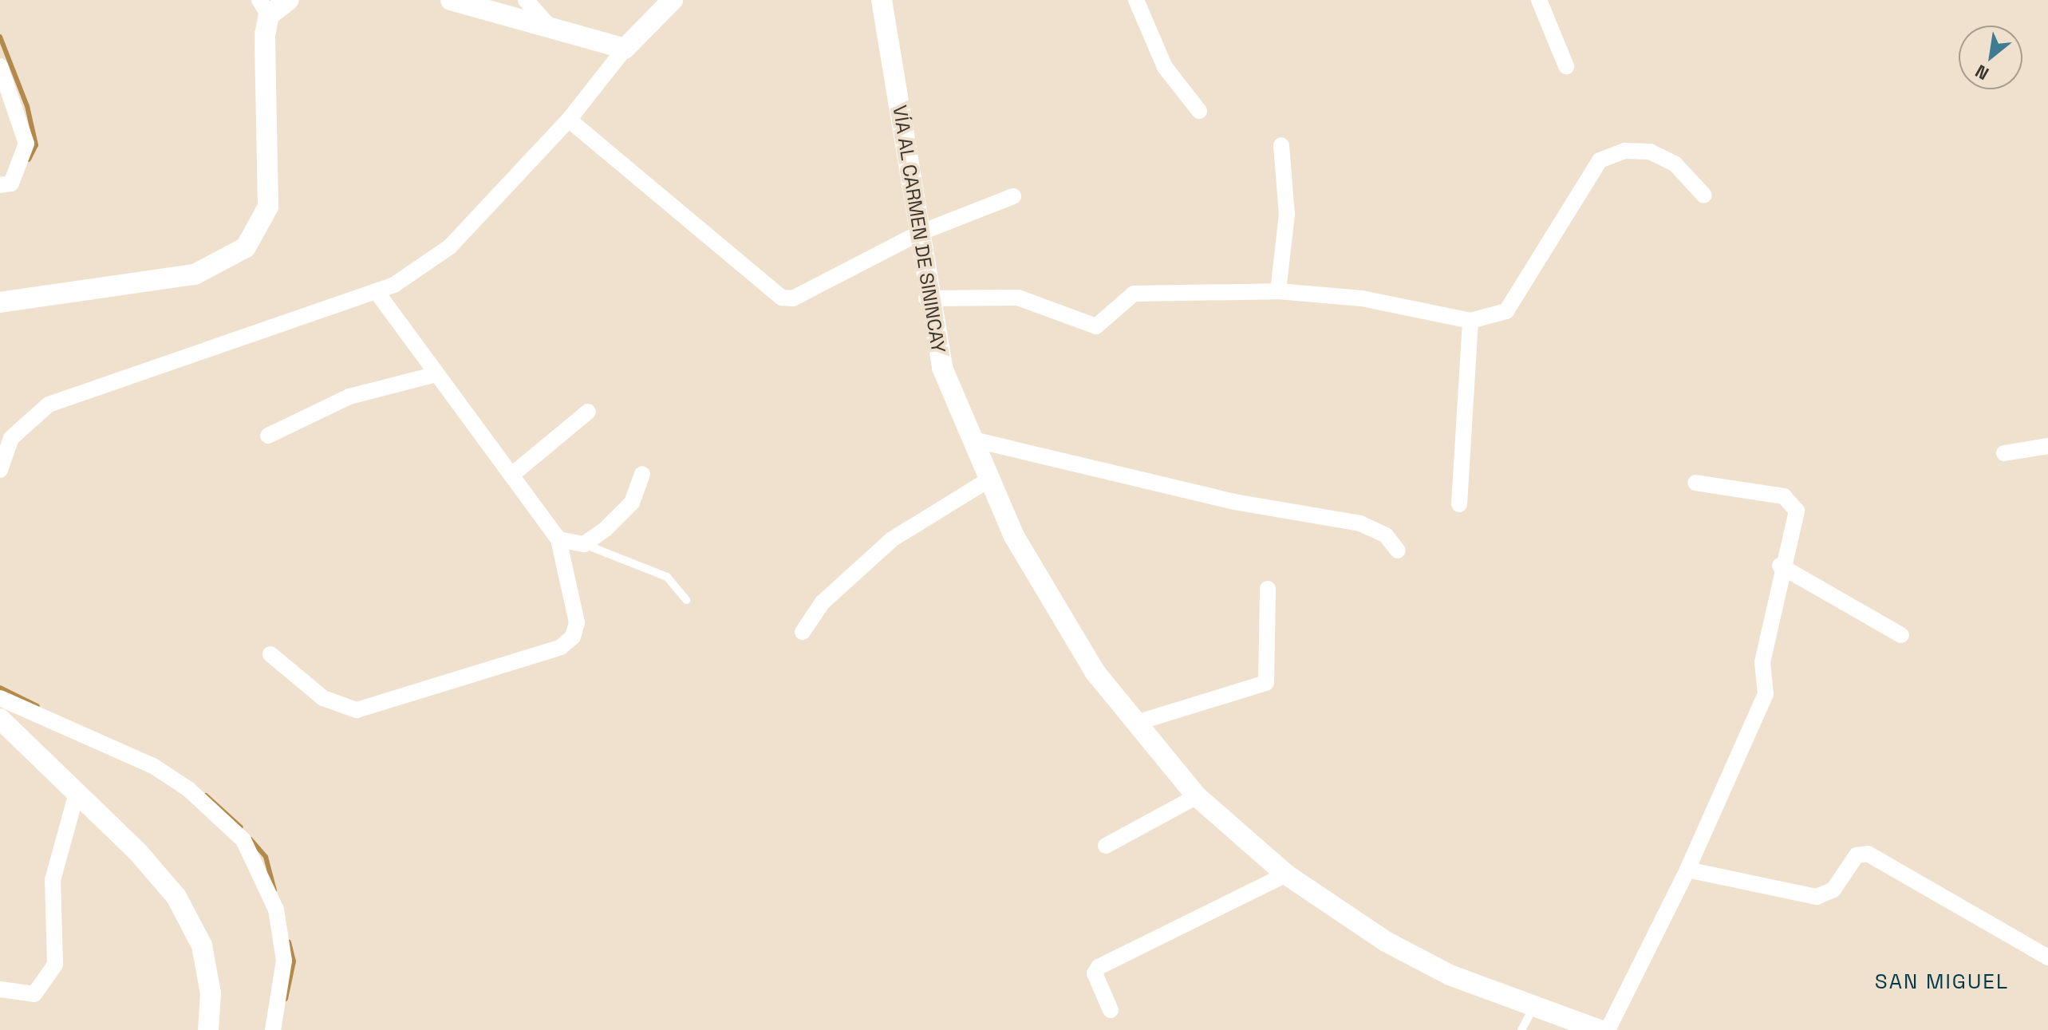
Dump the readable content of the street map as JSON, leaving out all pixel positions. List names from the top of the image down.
{
  "streets": {
    "street": ["VÍA AL CARMEN DE SININCAY"]
  },
  "districts": ["SAN MIGUEL"],
  "north": "bottom left"
}
